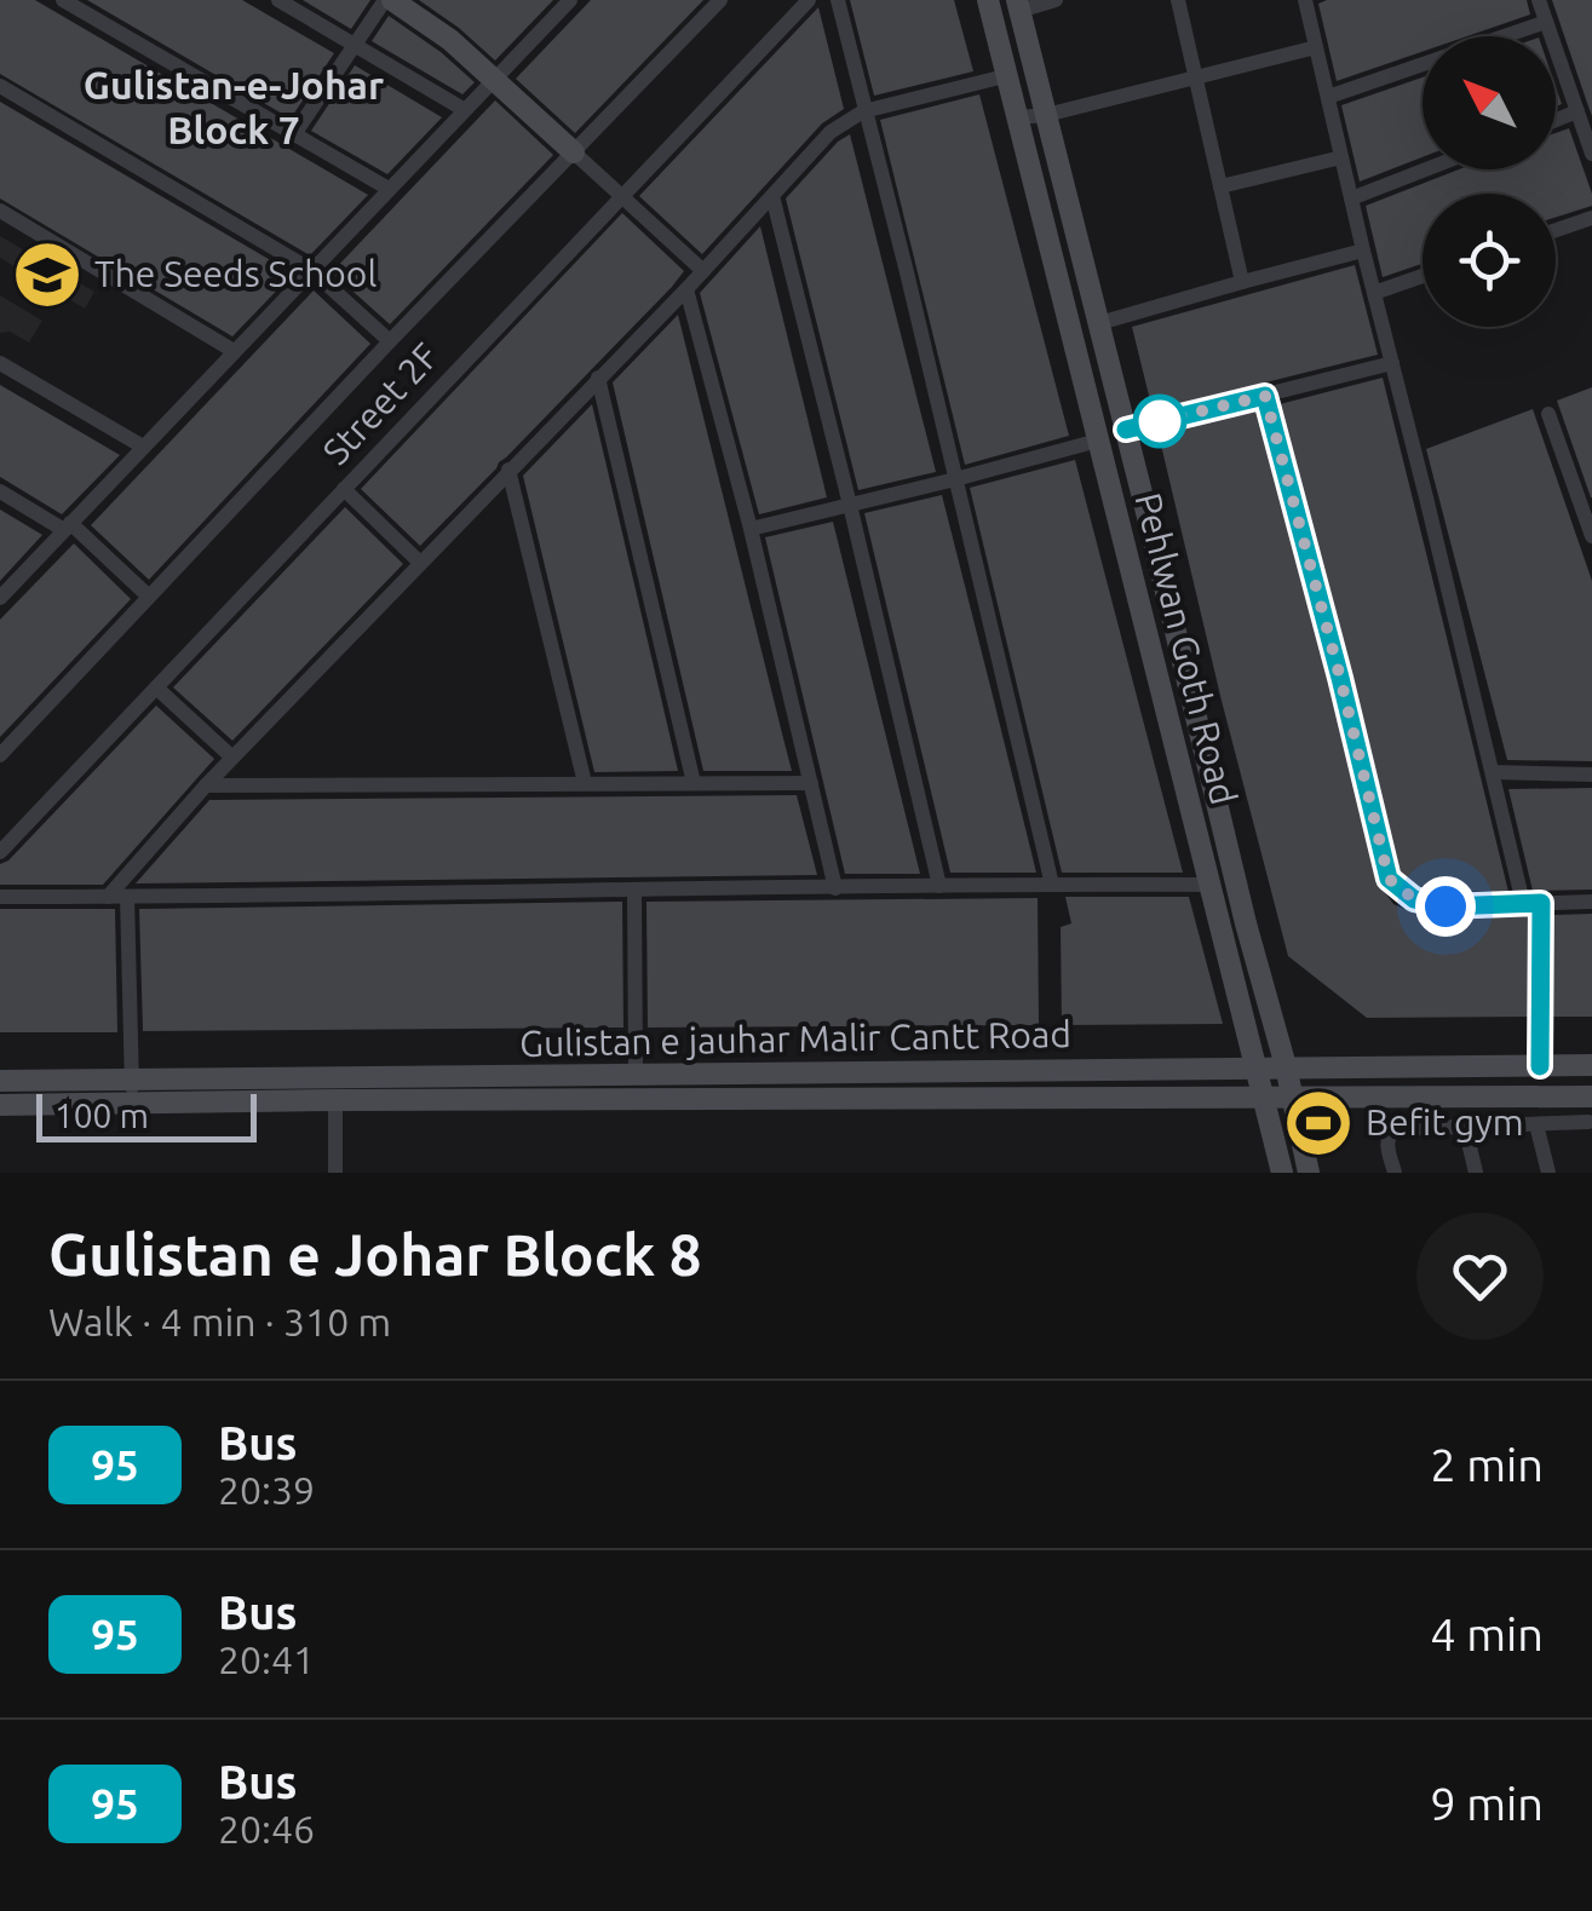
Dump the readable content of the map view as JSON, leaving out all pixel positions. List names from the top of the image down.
{
  "streets": {
    "main road": ["Pehlwan Goth Road", "Gulistan e jauhar Malir Cantt Road"],
    "street": ["Street 2F"]
  },
  "crossings": [
    ["Pehlwan Goth Road", "Gulistan e jauhar Malir Cantt Road"]
  ],
  "districts": ["Gulistan-e-Johar Block 7"],
  "places": {
    "school or university": ["The Seeds School"],
    "sports": ["Befit gym"]
  },
  "lines": ["bus line 95"],
  "scale_bar": "100 m",
  "north": "top left",
  "page": {
    "scale": "100 m",
    "heading": ["Gulistan e Johar Block 8", "Walk · 4 min · 310 m"],
    "list": [
      {
        "mark": "95",
        "name": "Bus",
        "note": "20:39",
        "value": "2 min"
      },
      {
        "mark": "95",
        "name": "Bus",
        "note": "20:41",
        "value": "4 min"
      },
      {
        "mark": "95",
        "name": "Bus",
        "note": "20:46",
        "value": "9 min"
      }
    ]
  }
}
